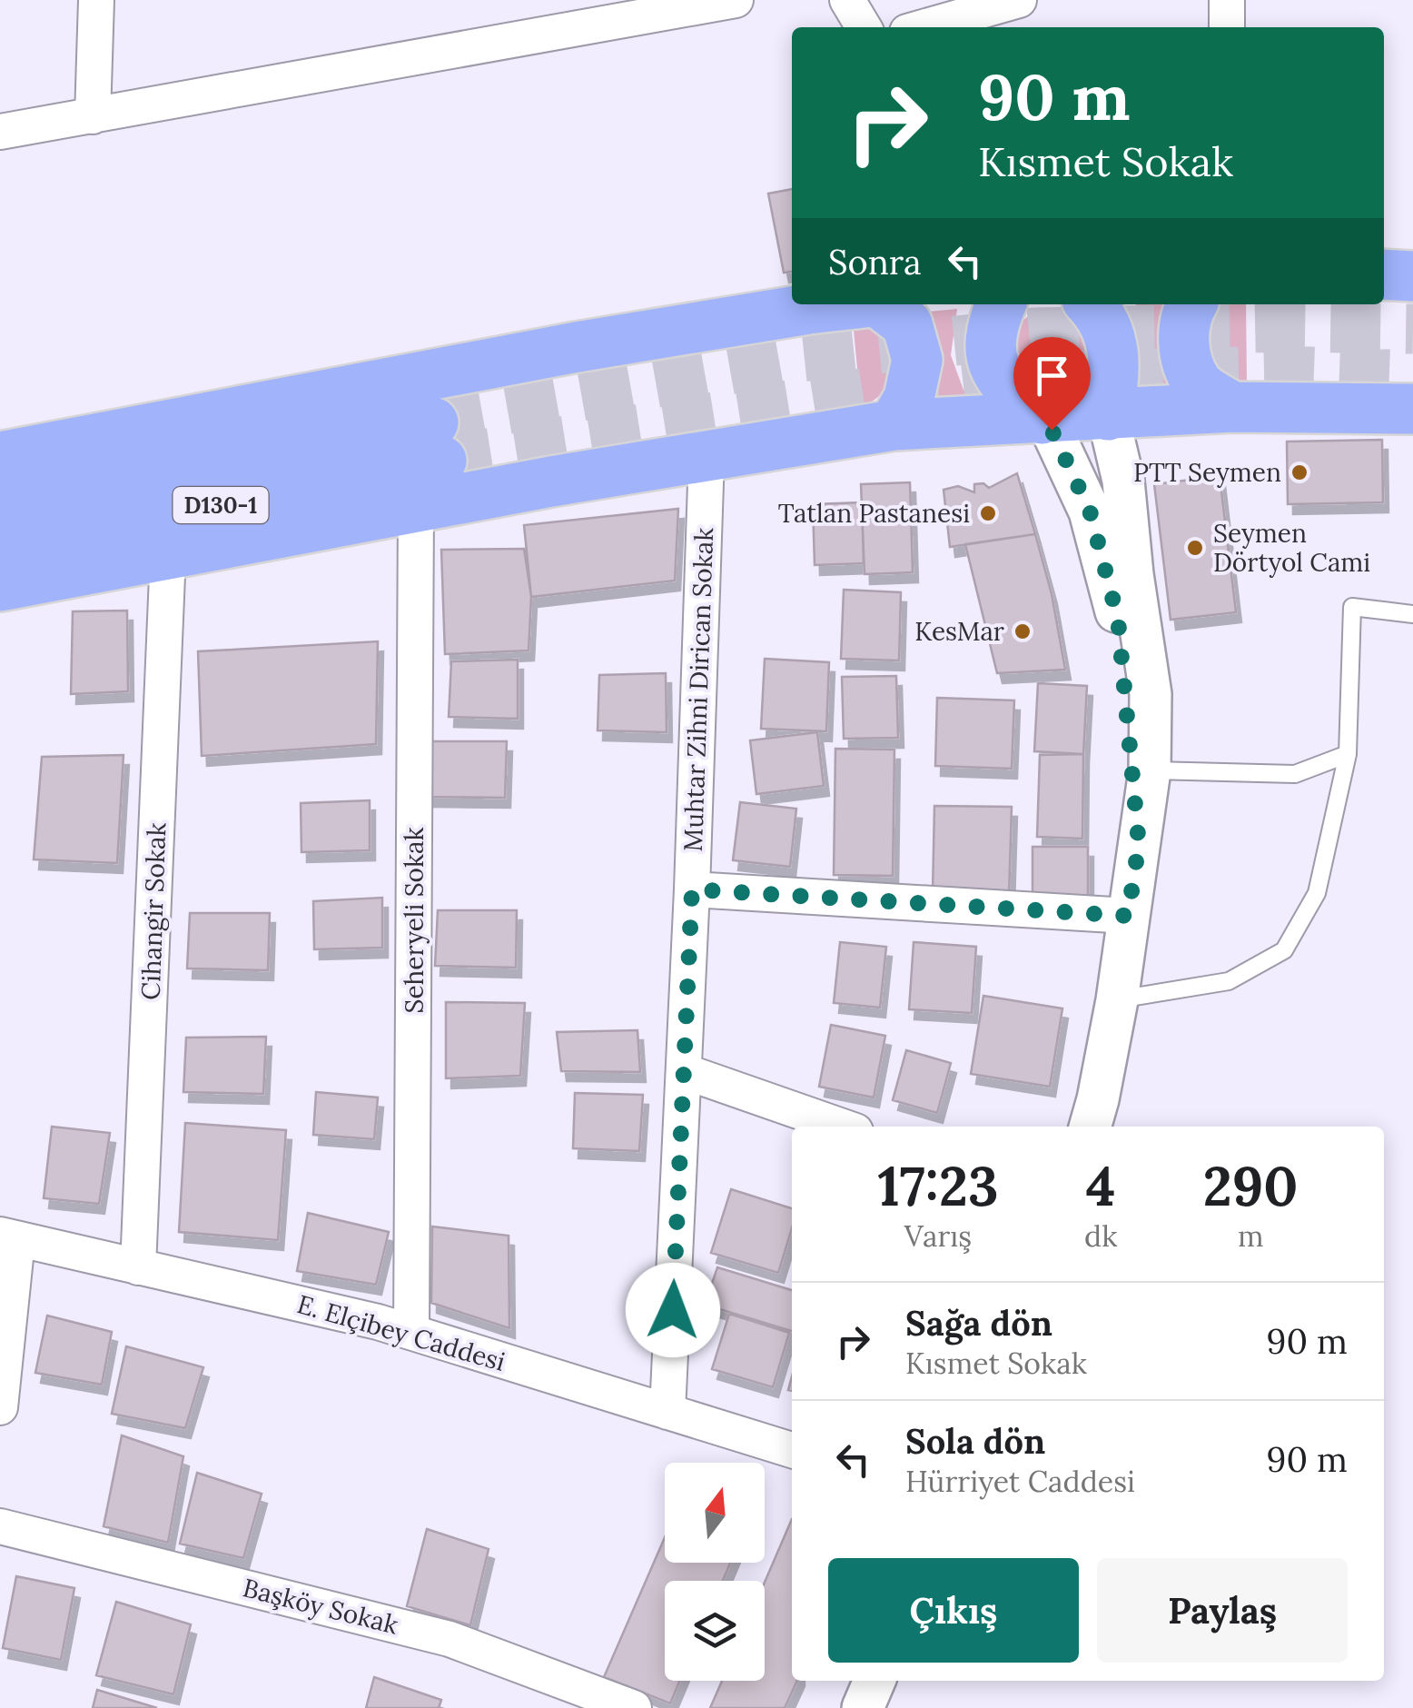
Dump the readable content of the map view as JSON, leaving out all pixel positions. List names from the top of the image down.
{
  "streets": {
    "highway": ["D130-1"],
    "street": [
      "Muhtar Zihni Dirican Sokak",
      "Cihangir Sokak",
      "Seheryeli Sokak",
      "E. Elçibey Caddesi",
      "Başköy Sokak"
    ]
  },
  "crossings": [
    ["Muhtar Zihni Dirican Sokak", "E. Elçibey Caddesi"],
    ["Cihangir Sokak", "E. Elçibey Caddesi"],
    ["Seheryeli Sokak", "E. Elçibey Caddesi"]
  ],
  "places": [
    "PTT Seymen",
    "Tatlan Pastanesi",
    "Seymen Dörtyol Cami",
    "KesMar"
  ],
  "north": "top",
  "page": {
    "turn": ["90 m", "Kısmet Sokak"],
    "then": "Sonra",
    "eta": [
      "17:23",
      "Varış",
      "4",
      "dk",
      "290",
      "m"
    ],
    "list": [
      {
        "name": "Sağa dön",
        "note": "Kısmet Sokak",
        "value": "90 m"
      },
      {
        "name": "Sola dön",
        "note": "Hürriyet Caddesi",
        "value": "90 m"
      }
    ],
    "buttons": ["Çıkış", "Paylaş"]
  }
}
